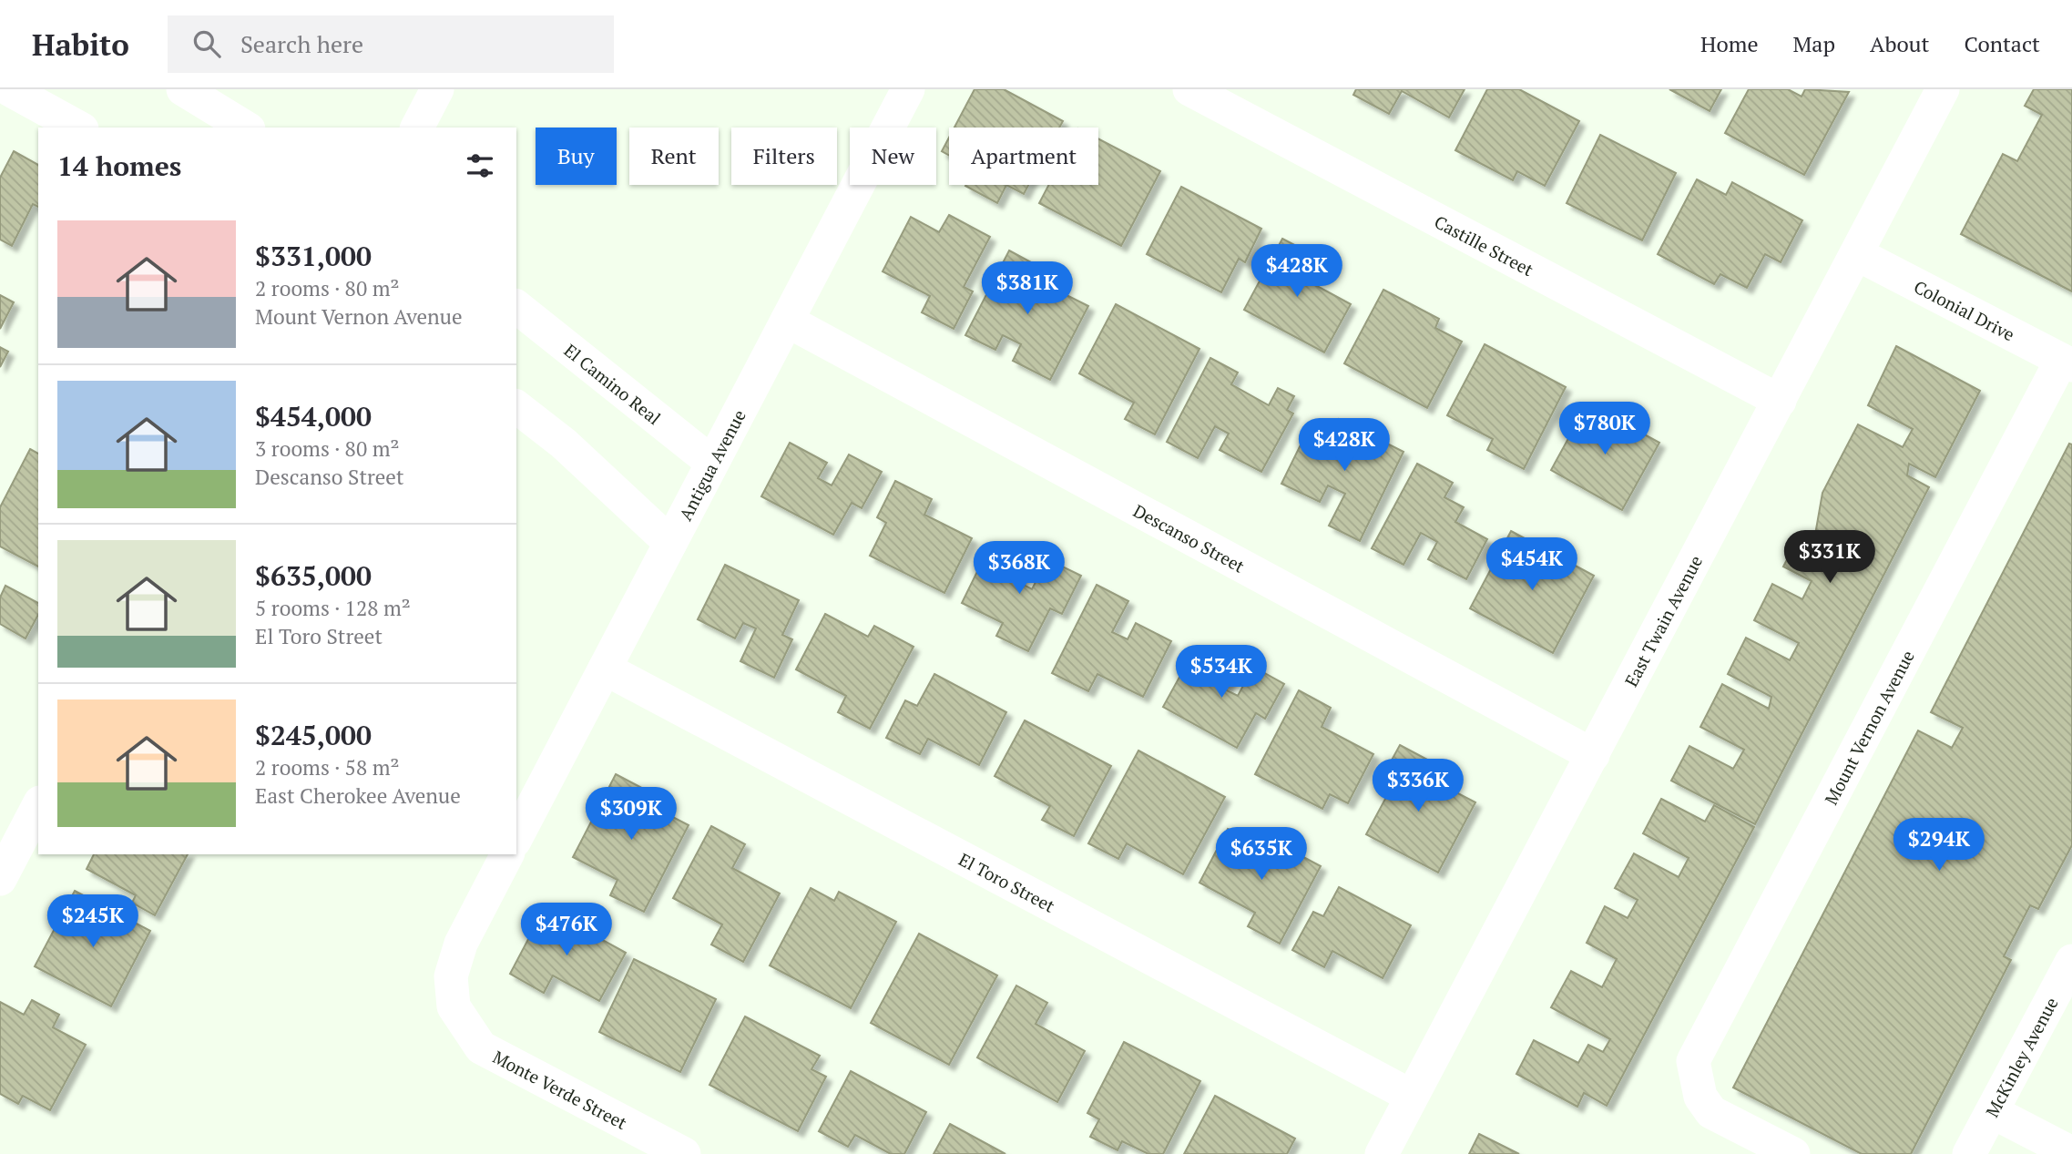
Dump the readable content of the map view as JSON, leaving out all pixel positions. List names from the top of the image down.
{
  "streets": {
    "street": [
      "Castille Street",
      "Colonial Drive",
      "El Camino Real",
      "Antigua Avenue",
      "Descanso Street",
      "East Twain Avenue",
      "Mount Vernon Avenue",
      "El Toro Street",
      "McKinley Avenue",
      "Monte Verde Street"
    ]
  },
  "crossings": [
    ["Castille Street", "East Twain Avenue"],
    ["Colonial Drive", "East Twain Avenue"],
    ["Colonial Drive", "Mount Vernon Avenue"],
    ["El Camino Real", "Antigua Avenue"],
    ["Antigua Avenue", "Descanso Street"],
    ["Antigua Avenue", "El Toro Street"],
    ["Descanso Street", "East Twain Avenue"],
    ["East Twain Avenue", "El Toro Street"]
  ],
  "page": {
    "header": "Habito",
    "search": "Search here",
    "nav": [
      "Home",
      "Map",
      "About",
      "Contact"
    ],
    "chip": [
      "Buy",
      "Rent",
      "Filters",
      "New",
      "Apartment"
    ],
    "heading": "14 homes",
    "list": [
      {
        "name": "$331,000",
        "note": "2 rooms · 80 m² · Mount Vernon Avenue"
      },
      {
        "name": "$454,000",
        "note": "3 rooms · 80 m² · Descanso Street"
      },
      {
        "name": "$635,000",
        "note": "5 rooms · 128 m² · El Toro Street"
      },
      {
        "name": "$245,000",
        "note": "2 rooms · 58 m² · East Cherokee Avenue"
      }
    ],
    "price": [
      "$428K",
      "$381K",
      "$780K",
      "$428K",
      "$331K",
      "$454K",
      "$368K",
      "$534K",
      "$336K",
      "$309K",
      "$294K",
      "$635K",
      "$245K",
      "$476K"
    ]
  }
}
